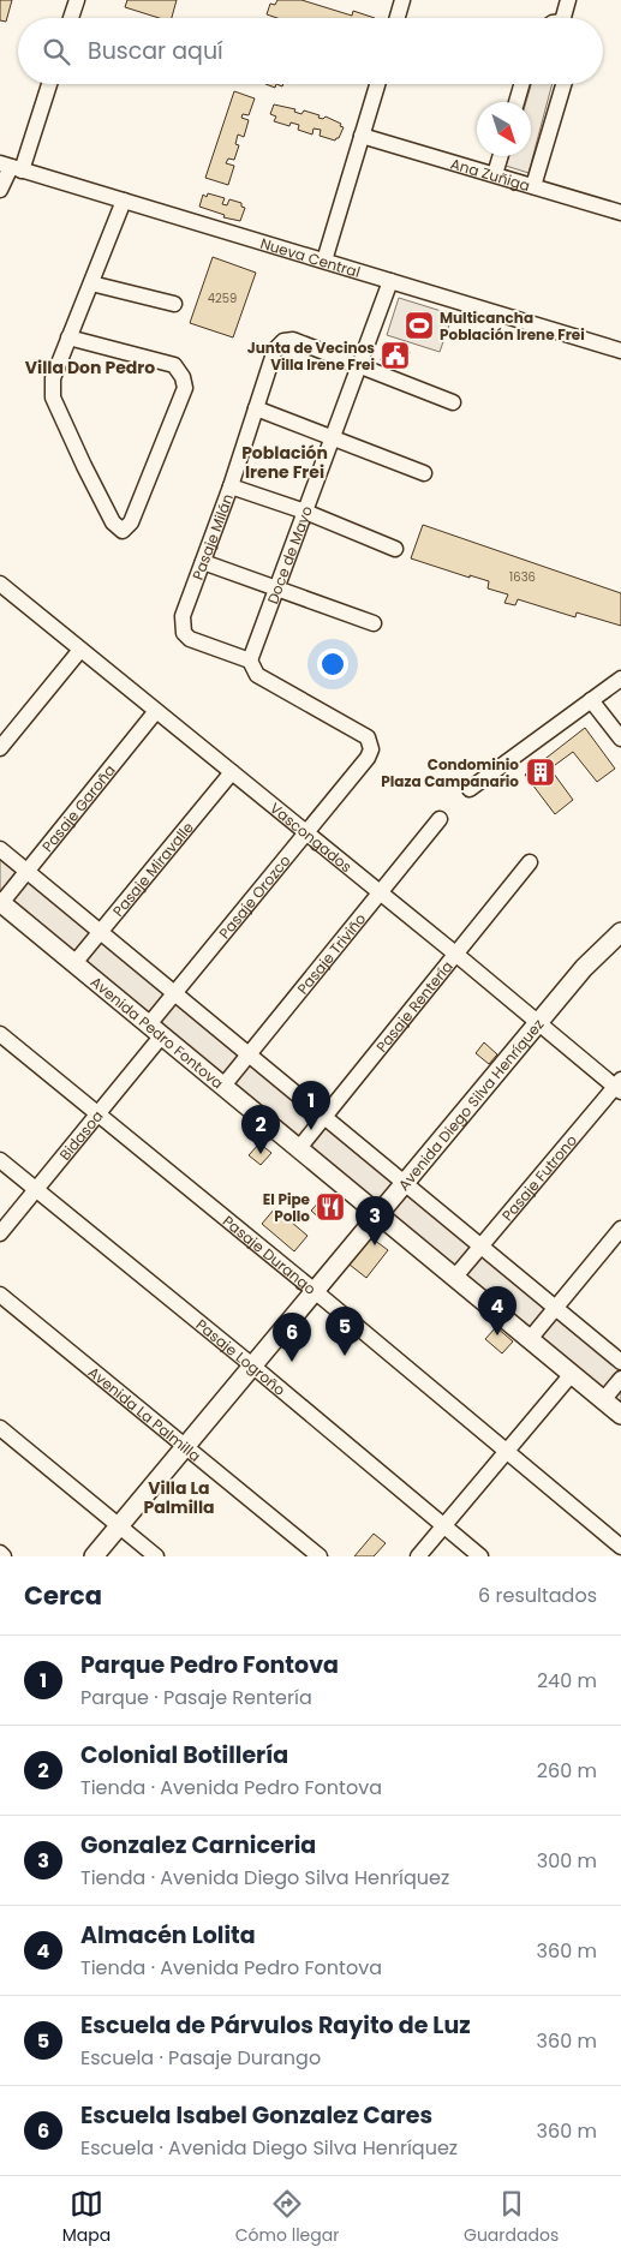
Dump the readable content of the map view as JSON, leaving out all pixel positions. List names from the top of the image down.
{
  "streets": {
    "main road": ["Avenida Pedro Fontova", "Avenida Diego Silva Henríquez"],
    "street": [
      "Ana Zuñiga",
      "Nueva Central",
      "Pasaje Milán",
      "Doce de Mayo",
      "Pasaje Garoña",
      "Vascongados",
      "Pasaje Miravalle",
      "Pasaje Orozco",
      "Pasaje Triviño",
      "Pasaje Rentería",
      "Bidasoa",
      "Pasaje Futrono",
      "Pasaje Durango",
      "Pasaje Logroño",
      "Avenida La Palmilla"
    ]
  },
  "crossings": [
    ["Nueva Central", "Doce de Mayo"],
    ["Pasaje Milán", "Doce de Mayo"],
    ["Pasaje Milán", "Pasaje Orozco"],
    ["Doce de Mayo", "Pasaje Orozco"],
    ["Pasaje Garoña", "Vascongados"],
    ["Pasaje Garoña", "Avenida Pedro Fontova"],
    ["Vascongados", "Pasaje Miravalle"],
    ["Vascongados", "Pasaje Orozco"],
    ["Vascongados", "Pasaje Triviño"],
    ["Vascongados", "Pasaje Rentería"],
    ["Vascongados", "Avenida Diego Silva Henríquez"],
    ["Vascongados", "Pasaje Futrono"],
    ["Pasaje Miravalle", "Avenida Pedro Fontova"],
    ["Pasaje Orozco", "Avenida Pedro Fontova"],
    ["Pasaje Orozco", "Bidasoa"],
    ["Pasaje Triviño", "Avenida Pedro Fontova"],
    ["Pasaje Rentería", "Avenida Pedro Fontova"],
    ["Avenida Pedro Fontova", "Avenida Diego Silva Henríquez"],
    ["Avenida Pedro Fontova", "Bidasoa"],
    ["Avenida Pedro Fontova", "Pasaje Futrono"],
    ["Avenida Diego Silva Henríquez", "Pasaje Durango"],
    ["Avenida Diego Silva Henríquez", "Pasaje Logroño"],
    ["Avenida Diego Silva Henríquez", "Avenida La Palmilla"],
    ["Bidasoa", "Pasaje Durango"],
    ["Bidasoa", "Pasaje Logroño"]
  ],
  "districts": ["Villa Don Pedro", "Población Irene Frei", "Villa La Palmilla"],
  "places": {
    "sports": ["Multicancha Población Irene Frei"],
    "public building": ["Junta de Vecinos Villa Irene Frei"],
    "building": ["Condominio Plaza Campanario"],
    "restaurant": ["El Pipe Pollo"]
  },
  "house_numbers": ["4259", "1636"],
  "north": "bottom right",
  "page": {
    "search": "Buscar aquí",
    "pins": [
      "1",
      "2",
      "3",
      "4",
      "5",
      "6"
    ],
    "heading": ["Cerca", "6 resultados"],
    "list": [
      {
        "mark": "1",
        "name": "Parque Pedro Fontova",
        "note": "Parque · Pasaje Rentería",
        "value": "240 m"
      },
      {
        "mark": "2",
        "name": "Colonial Botillería",
        "note": "Tienda · Avenida Pedro Fontova",
        "value": "260 m"
      },
      {
        "mark": "3",
        "name": "Gonzalez Carniceria",
        "note": "Tienda · Avenida Diego Silva Henríquez",
        "value": "300 m"
      },
      {
        "mark": "4",
        "name": "Almacén Lolita",
        "note": "Tienda · Avenida Pedro Fontova",
        "value": "360 m"
      },
      {
        "mark": "5",
        "name": "Escuela de Párvulos Rayito de Luz",
        "note": "Escuela · Pasaje Durango",
        "value": "360 m"
      },
      {
        "mark": "6",
        "name": "Escuela Isabel Gonzalez Cares",
        "note": "Escuela · Avenida Diego Silva Henríquez",
        "value": "360 m"
      }
    ],
    "nav": ["Mapa", "Cómo llegar", "Guardados"]
  }
}
